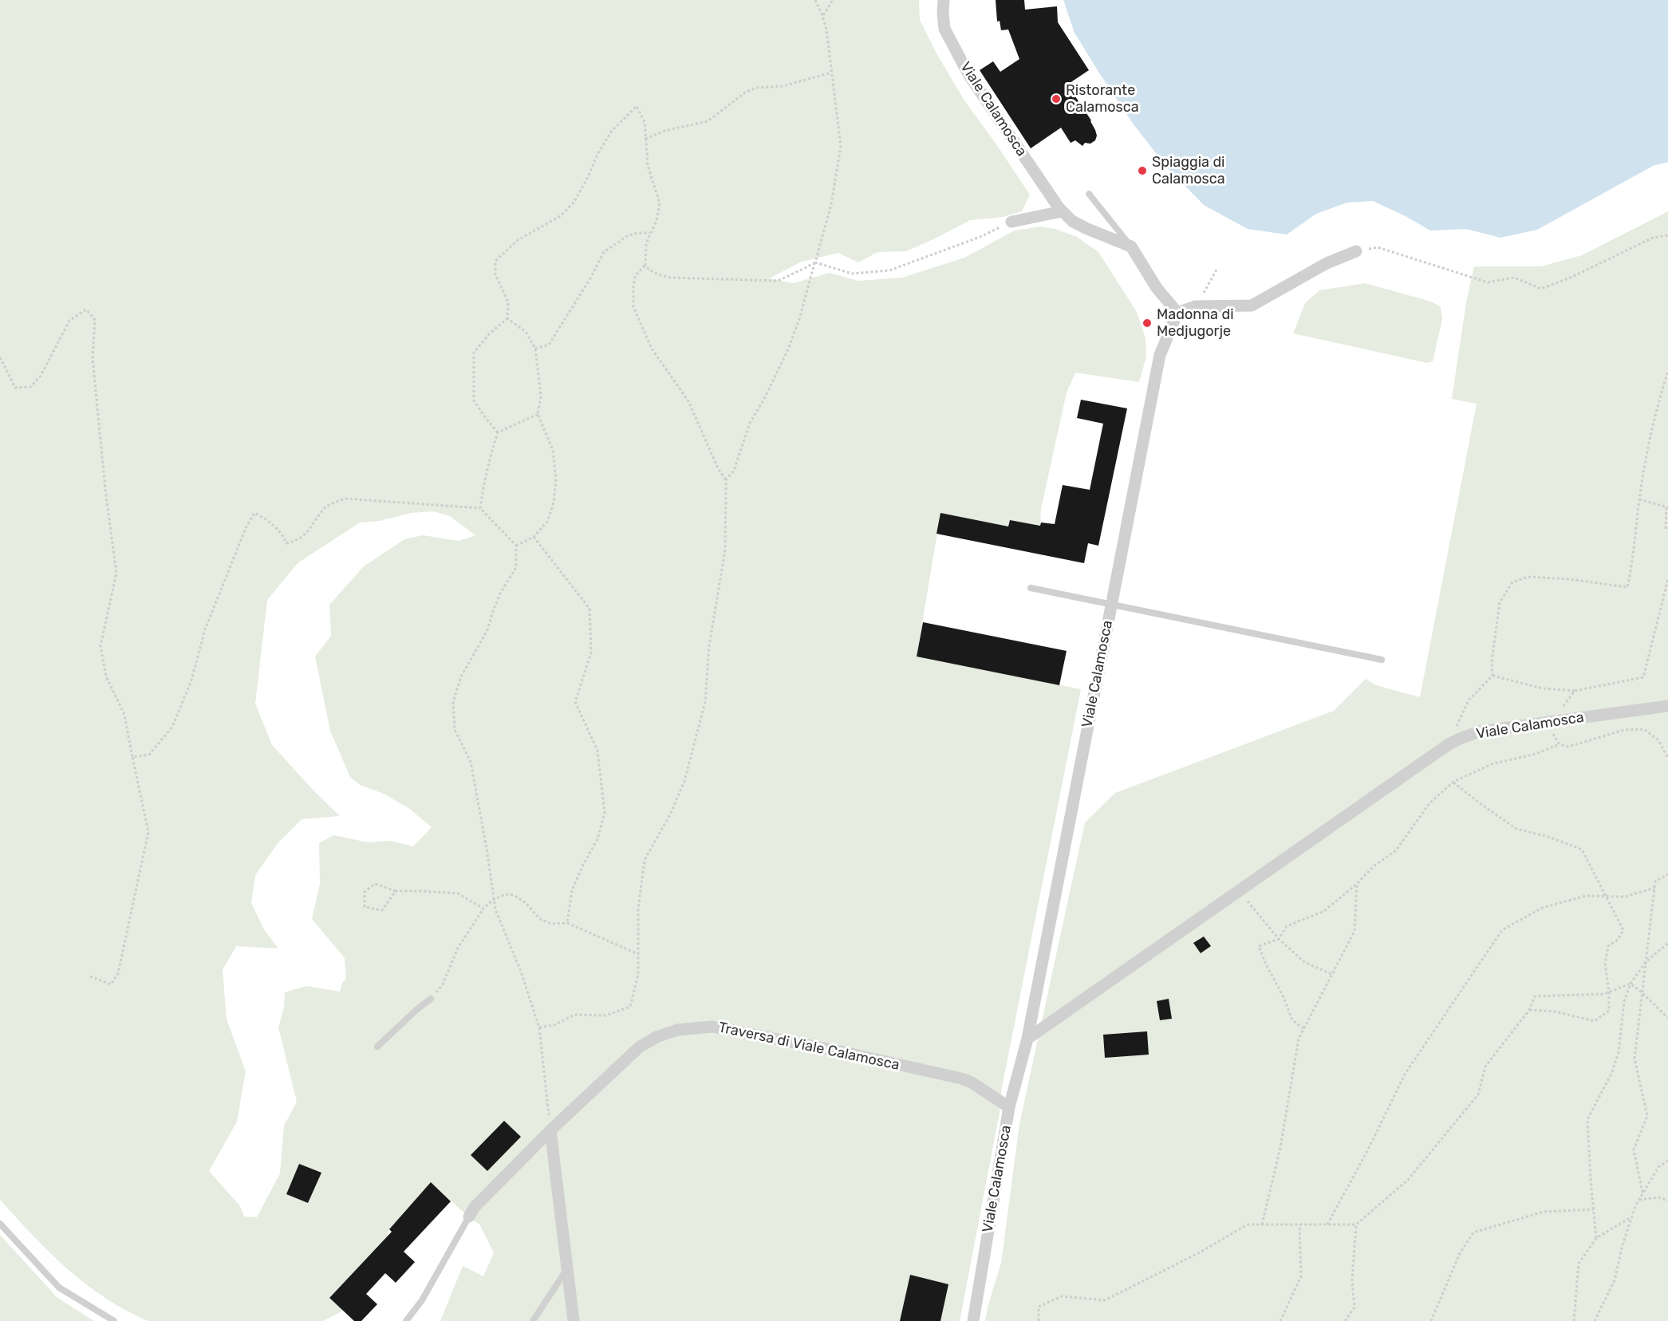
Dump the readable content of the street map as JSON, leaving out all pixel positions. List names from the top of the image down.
{
  "streets": {
    "street": ["Viale Calamosca", "Traversa di Viale Calamosca"]
  },
  "crossings": [
    ["Viale Calamosca", "Traversa di Viale Calamosca"]
  ],
  "places": ["Ristorante Calamosca", "Spiaggia di Calamosca", "Madonna di Medjugorje"]
}
